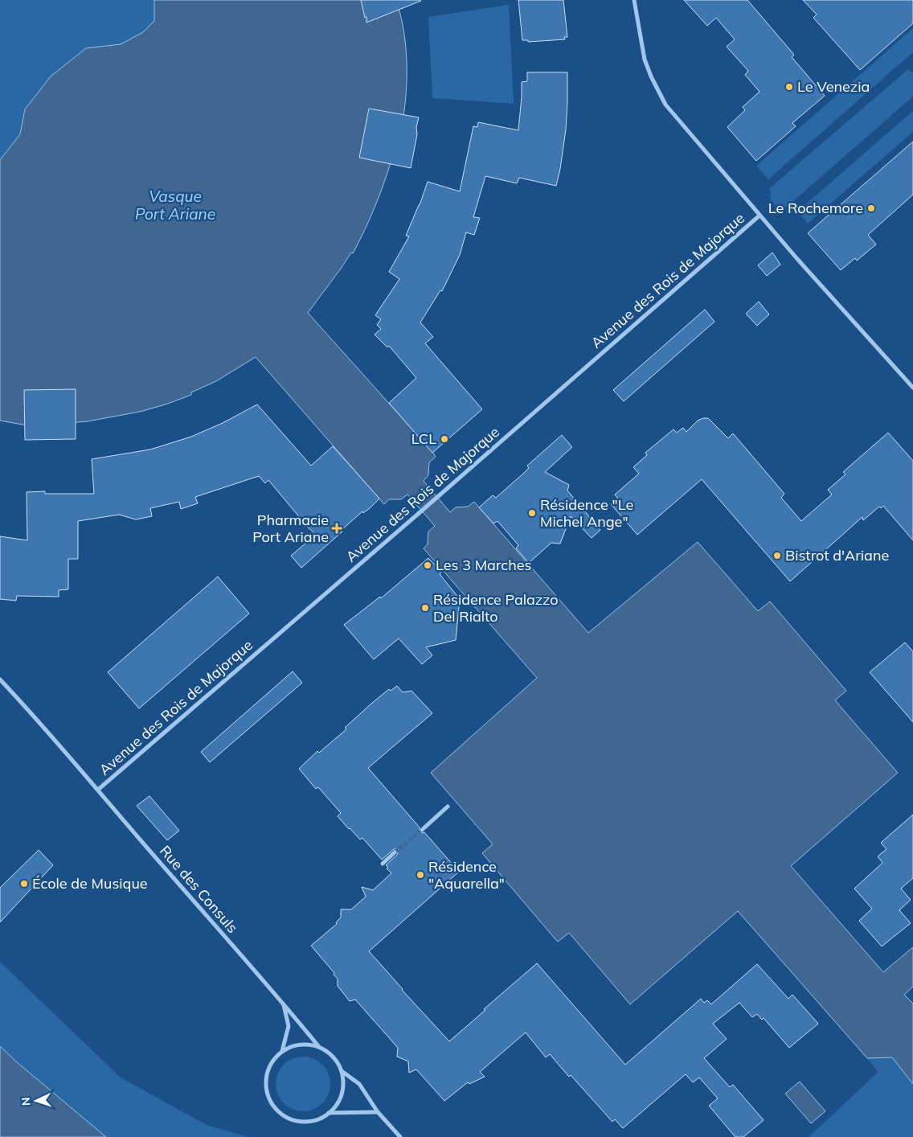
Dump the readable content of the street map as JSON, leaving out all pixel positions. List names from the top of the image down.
{
  "streets": {
    "street": ["Avenue des Rois de Majorque", "Rue des Consuls"]
  },
  "crossings": [
    ["Avenue des Rois de Majorque", "Rue des Consuls"]
  ],
  "water": ["Vasque Port Ariane"],
  "places": {
    "other": [
      "Le Venezia",
      "Le Rochemore",
      "LCL",
      "Résidence \"Le Michel Ange\"",
      "Bistrot d'Ariane",
      "Les 3 Marches",
      "Résidence Palazzo Del Rialto",
      "Résidence \"Aquarella\"",
      "École de Musique"
    ],
    "health": ["Pharmacie Port Ariane"]
  },
  "north": "left"
}
